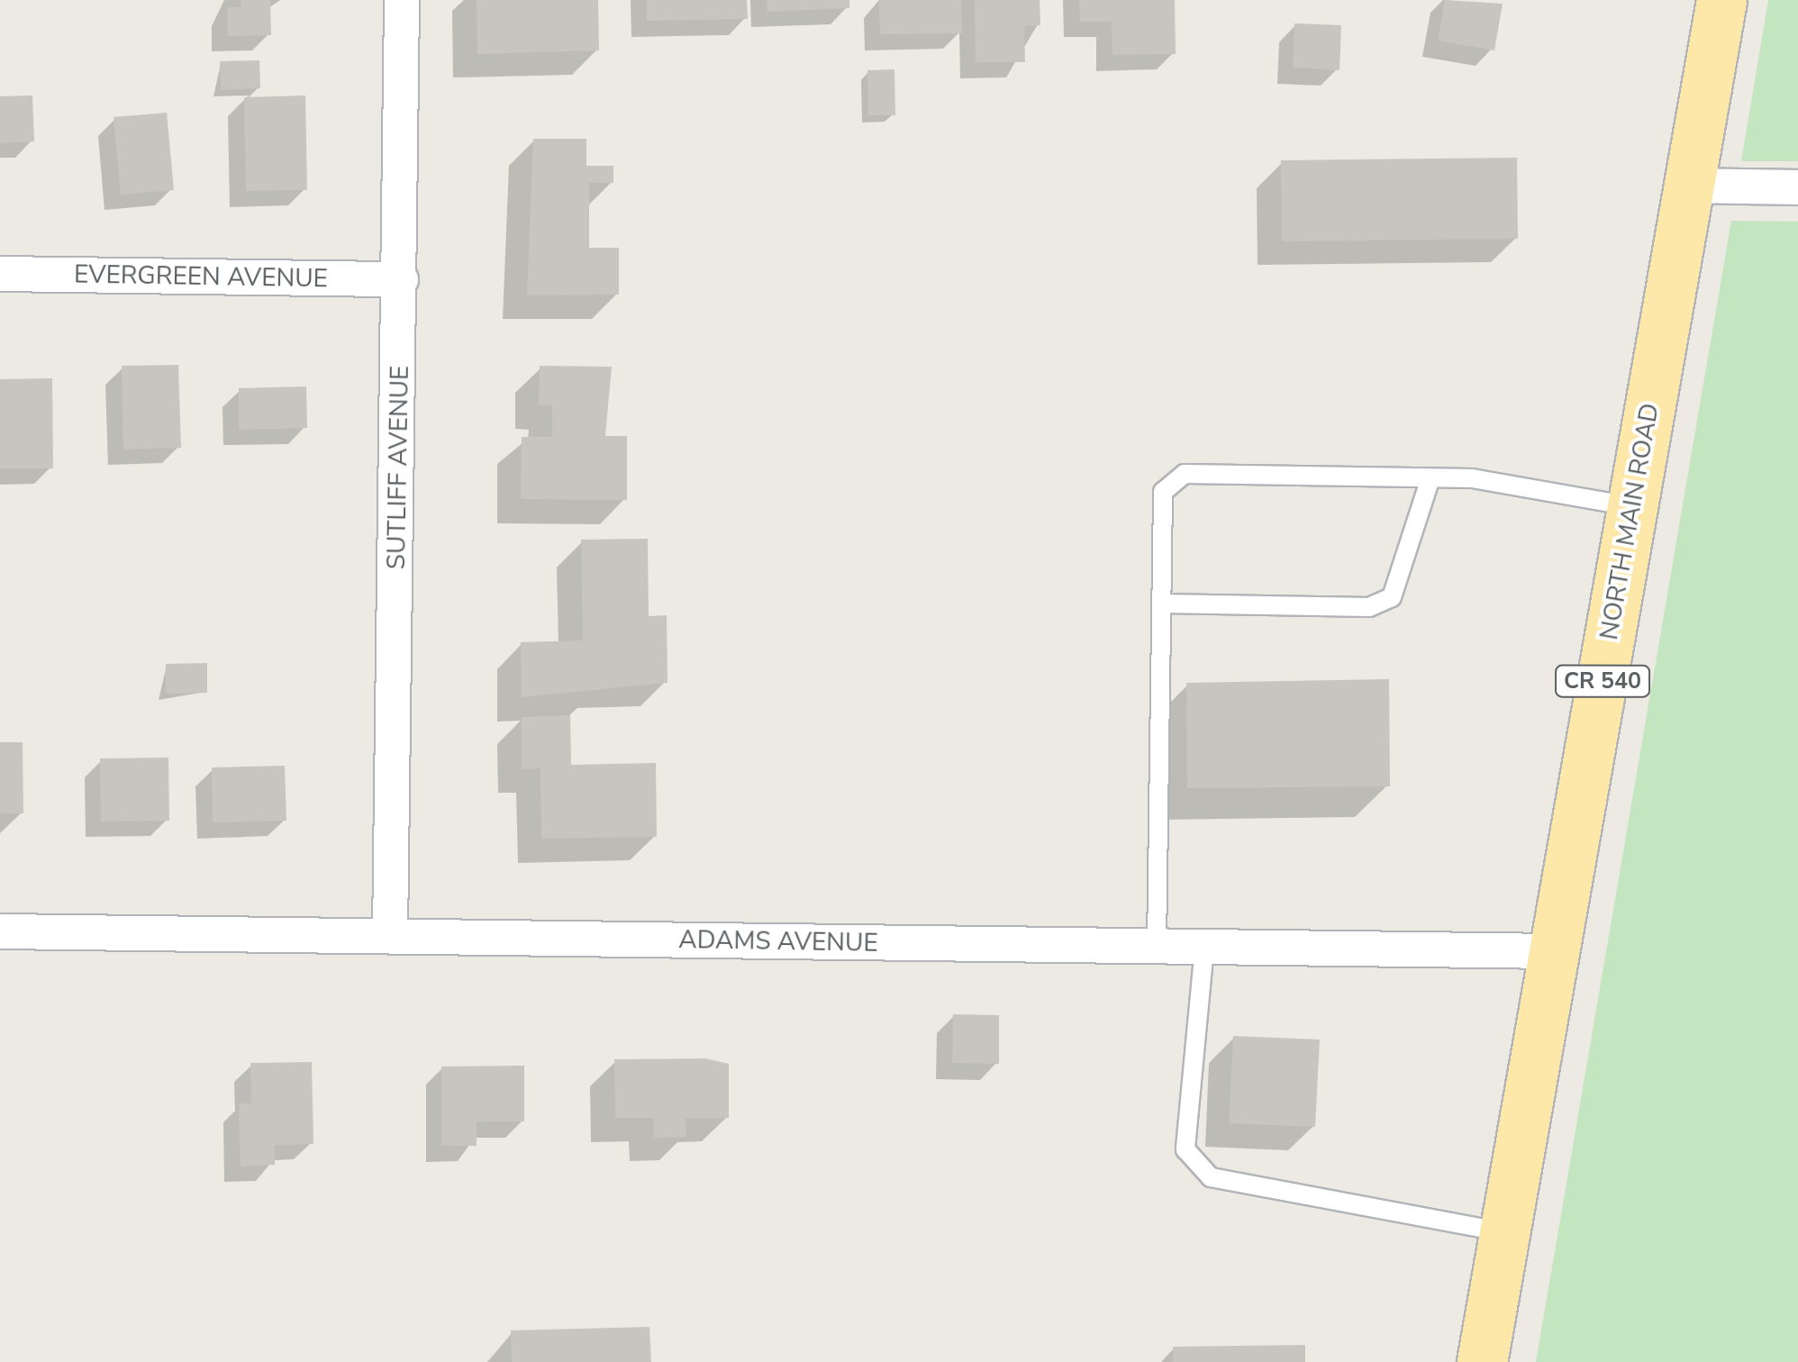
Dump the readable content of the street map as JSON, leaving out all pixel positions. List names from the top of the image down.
{
  "streets": {
    "main road": ["NORTH MAIN ROAD", "CR 540"],
    "street": ["EVERGREEN AVENUE", "SUTLIFF AVENUE", "ADAMS AVENUE"]
  },
  "crossings": [
    ["EVERGREEN AVENUE", "SUTLIFF AVENUE"],
    ["SUTLIFF AVENUE", "ADAMS AVENUE"],
    ["NORTH MAIN ROAD", "ADAMS AVENUE"]
  ]
}
